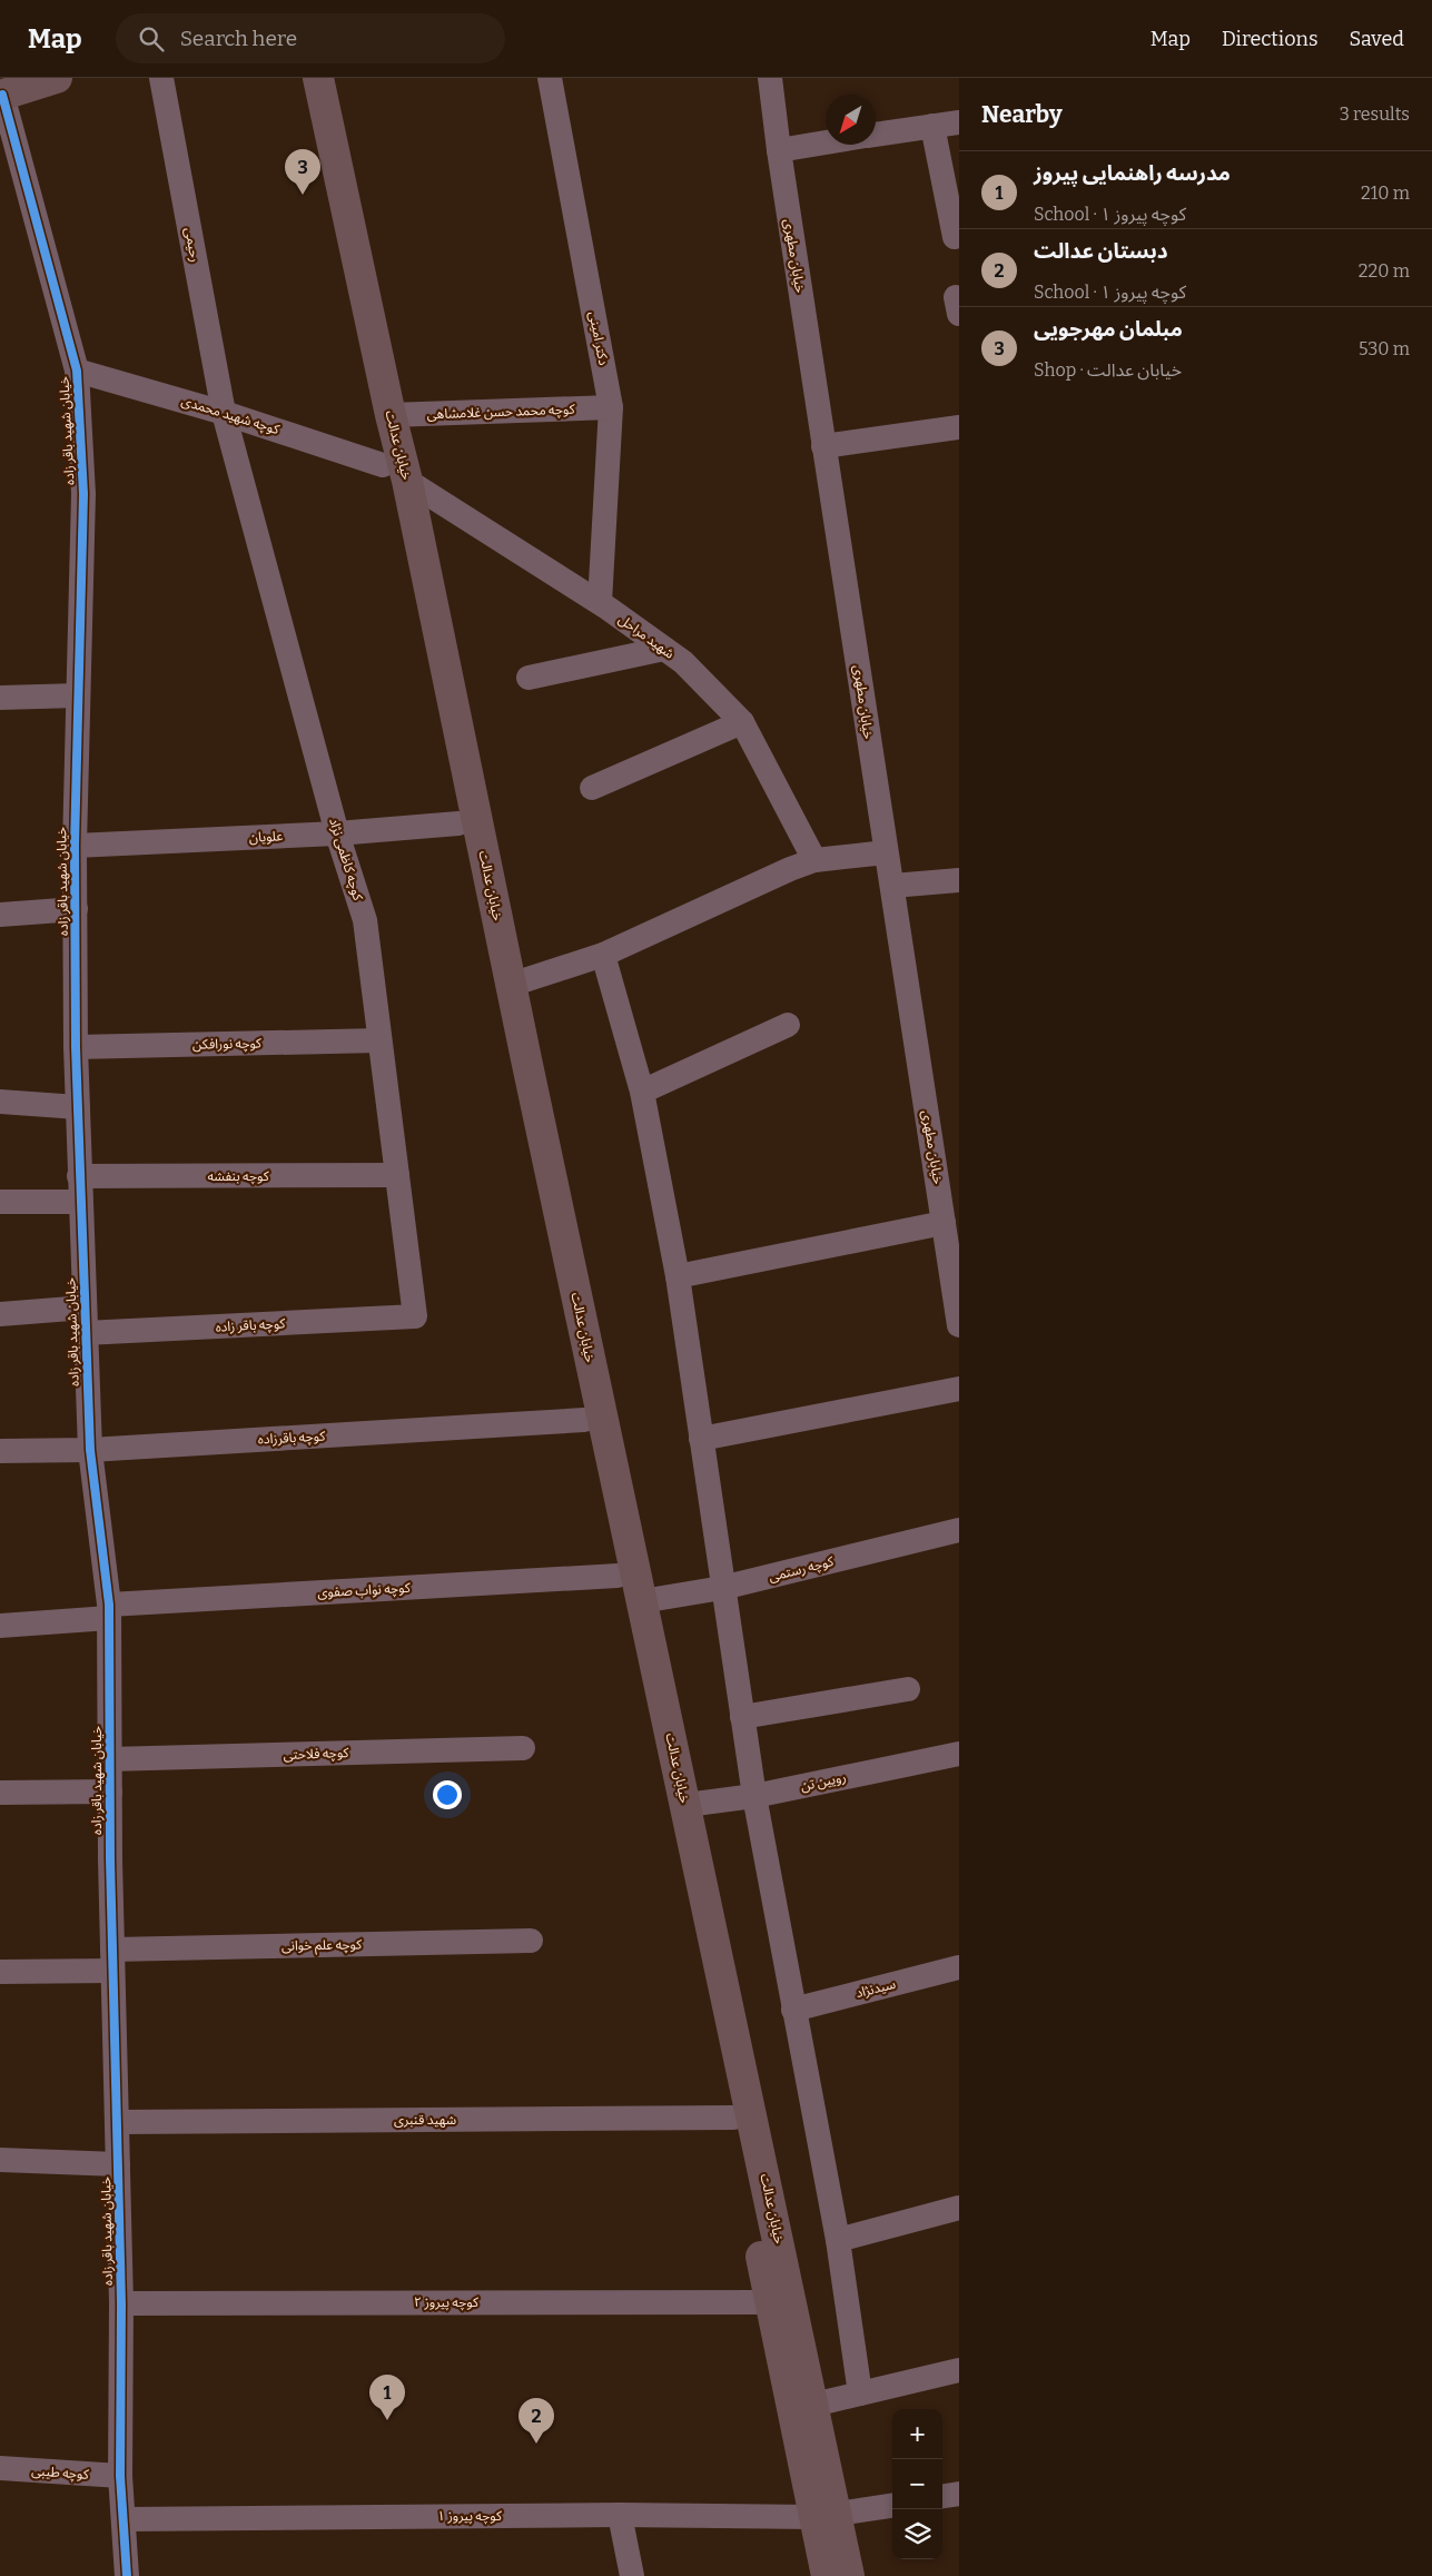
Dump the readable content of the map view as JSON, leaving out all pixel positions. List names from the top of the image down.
{
  "streets": {
    "main road": ["خیابان عدالت"],
    "street": [
      "رحیمی",
      "خیابان مطهری",
      "دکتر امینی",
      "کوچه محمد حسن غلامشاهی",
      "کوچه شهید محمدی",
      "خیابان شهید باقر زاده",
      "شهید مراحل",
      "علویان",
      "کوچه کاظمی نژاد",
      "کوچه نورافکن",
      "کوچه بنفشه",
      "کوچه باقر زاده",
      "کوچه باقرزاده",
      "کوچه رستمی",
      "کوچه نواب صفوی",
      "کوچه فلاحتی",
      "رویین تن",
      "کوچه علم خوانی",
      "سیدنژاد",
      "شهید قنبری",
      "کوچه پیروز ۲",
      "کوچه طیبی",
      "کوچه پیروز ۱"
    ]
  },
  "crossings": [
    ["رحیمی", "کوچه شهید محمدی"],
    ["رحیمی", "کوچه کاظمی نژاد"],
    ["دکتر امینی", "کوچه محمد حسن غلامشاهی"],
    ["دکتر امینی", "شهید مراحل"],
    ["کوچه محمد حسن غلامشاهی", "خیابان عدالت"],
    ["کوچه شهید محمدی", "خیابان شهید باقر زاده"],
    ["کوچه شهید محمدی", "خیابان عدالت"],
    ["کوچه شهید محمدی", "شهید مراحل"],
    ["کوچه شهید محمدی", "کوچه کاظمی نژاد"],
    ["خیابان شهید باقر زاده", "علویان"],
    ["خیابان شهید باقر زاده", "کوچه نورافکن"],
    ["خیابان شهید باقر زاده", "کوچه بنفشه"],
    ["خیابان شهید باقر زاده", "کوچه باقر زاده"],
    ["خیابان شهید باقر زاده", "کوچه باقرزاده"],
    ["خیابان شهید باقر زاده", "کوچه نواب صفوی"],
    ["خیابان شهید باقر زاده", "کوچه فلاحتی"],
    ["خیابان شهید باقر زاده", "کوچه علم خوانی"],
    ["خیابان شهید باقر زاده", "شهید قنبری"],
    ["خیابان شهید باقر زاده", "کوچه پیروز ۲"],
    ["خیابان شهید باقر زاده", "کوچه طیبی"],
    ["خیابان شهید باقر زاده", "کوچه پیروز ۱"],
    ["خیابان عدالت", "شهید مراحل"],
    ["خیابان عدالت", "علویان"],
    ["خیابان عدالت", "کوچه باقرزاده"],
    ["خیابان عدالت", "کوچه رستمی"],
    ["خیابان عدالت", "کوچه نواب صفوی"],
    ["خیابان عدالت", "رویین تن"],
    ["خیابان عدالت", "شهید قنبری"],
    ["خیابان عدالت", "کوچه پیروز ۲"],
    ["خیابان عدالت", "کوچه پیروز ۱"],
    ["علویان", "کوچه کاظمی نژاد"],
    ["کوچه کاظمی نژاد", "کوچه نورافکن"],
    ["کوچه کاظمی نژاد", "کوچه بنفشه"],
    ["کوچه کاظمی نژاد", "کوچه باقر زاده"]
  ],
  "north": "bottom left",
  "page": {
    "header": "Map",
    "search": "Search here",
    "nav": ["Map", "Directions", "Saved"],
    "heading": ["Nearby", "3 results"],
    "pins": ["3", "1", "2"],
    "list": [
      {
        "mark": "1",
        "name": "مدرسه راهنمایی پیروز",
        "note": "School · کوچه پیروز ۱",
        "value": "210 m"
      },
      {
        "mark": "2",
        "name": "دبستان عدالت",
        "note": "School · کوچه پیروز ۱",
        "value": "220 m"
      },
      {
        "mark": "3",
        "name": "مبلمان مهرجویی",
        "note": "Shop · خیابان عدالت",
        "value": "530 m"
      }
    ],
    "map_buttons": ["+", "−"]
  }
}
